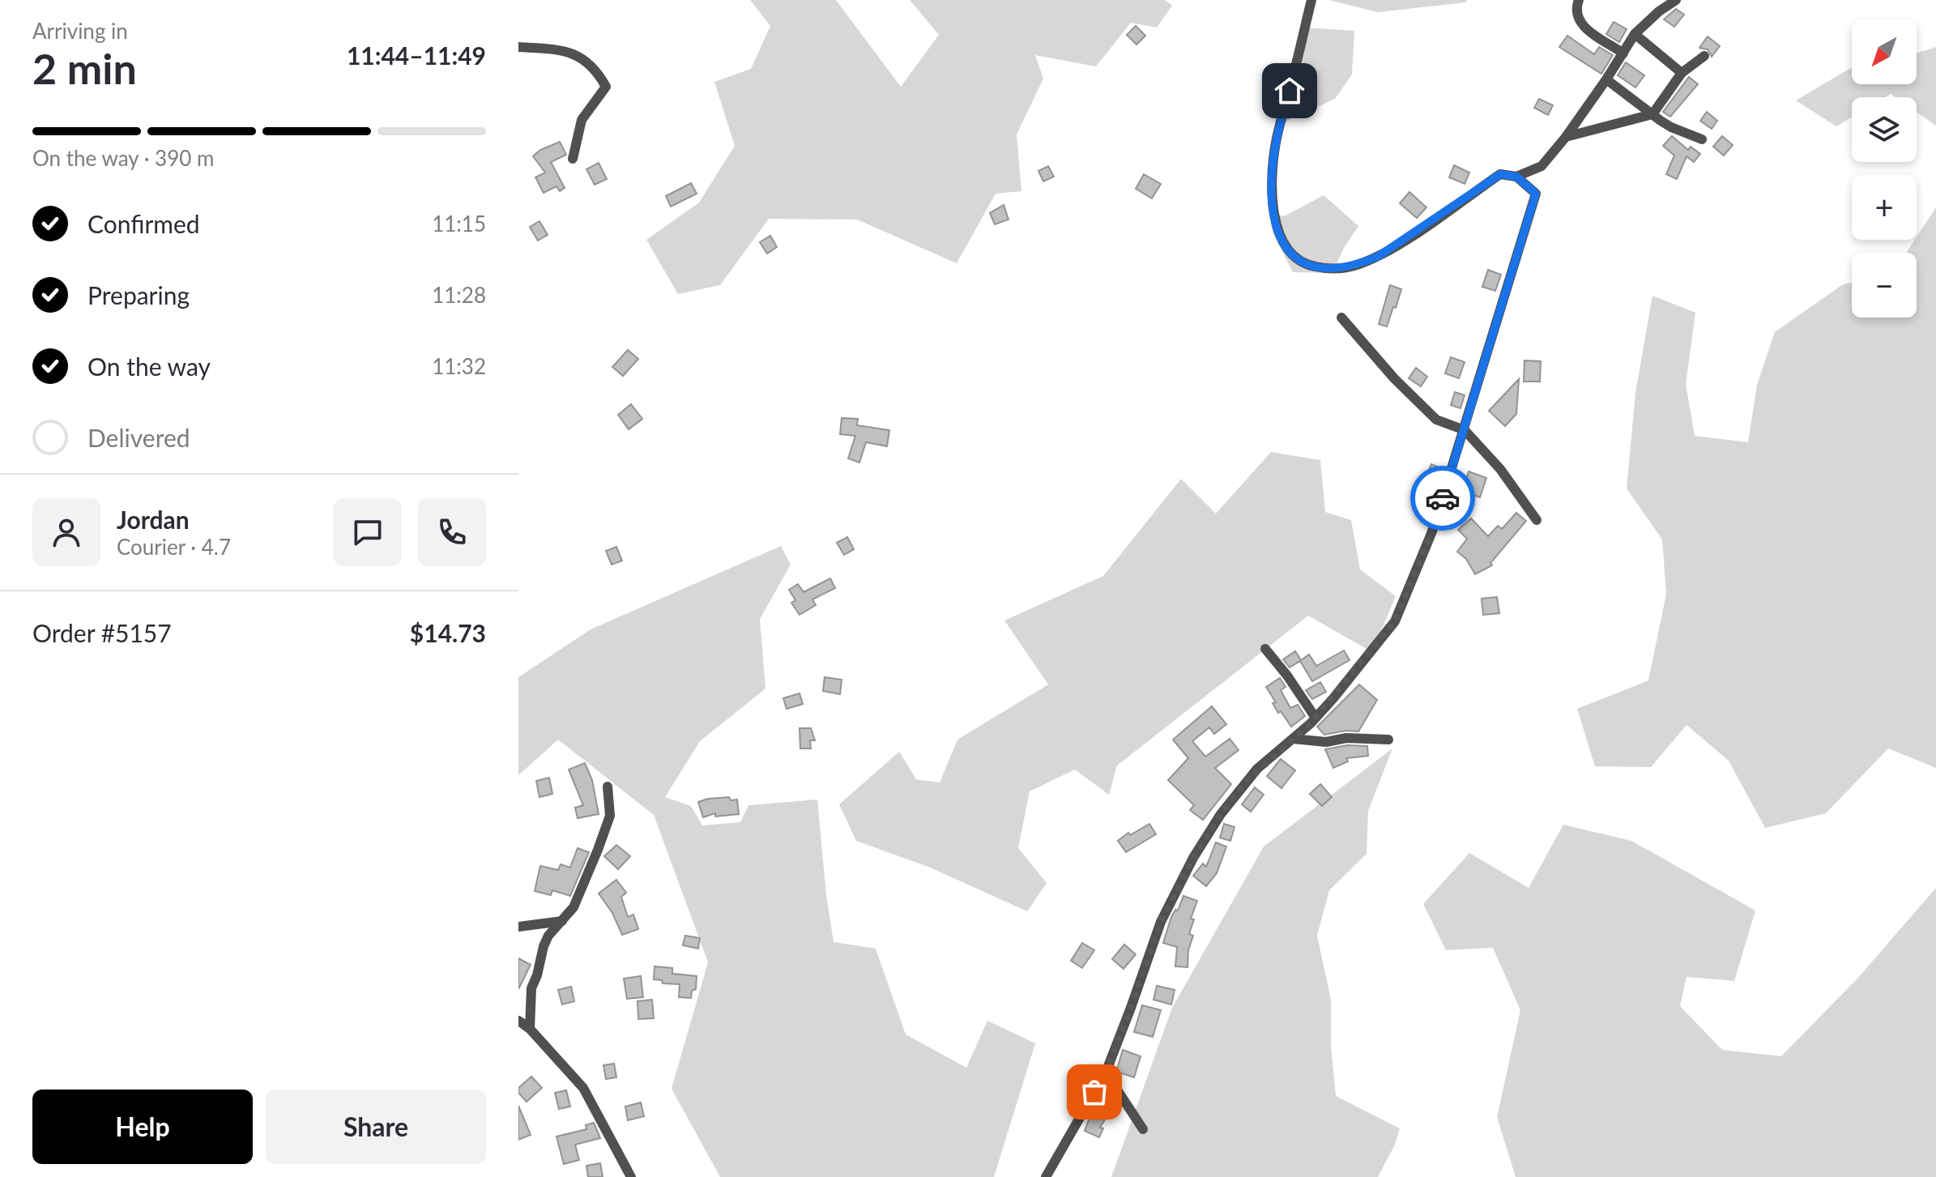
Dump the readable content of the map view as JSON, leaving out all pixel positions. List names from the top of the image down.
{
  "north": "bottom left",
  "page": {
    "heading": ["2 min", "Arriving in", "11:44–11:49"],
    "panel": [
      "Jordan",
      "Courier · 4.7",
      "Order #5157",
      "$14.73"
    ],
    "map_buttons": ["+", "−"],
    "bar": "On the way · 390 m",
    "list": [
      ["Confirmed", "11:15"],
      ["Preparing", "11:28"],
      ["On the way", "11:32"],
      "Delivered"
    ],
    "buttons": ["Help", "Share"]
  }
}
